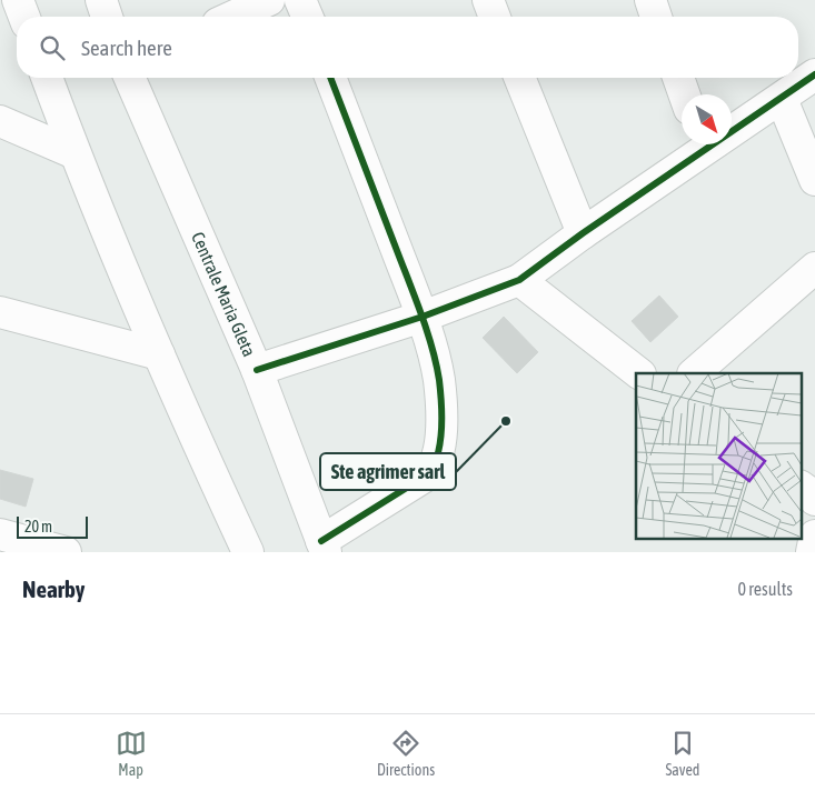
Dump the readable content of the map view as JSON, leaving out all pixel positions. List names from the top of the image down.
{
  "streets": {
    "street": ["Centrale Maria Gleta"]
  },
  "places": ["Ste agrimer sarl"],
  "scale_bar": "20 m",
  "north": "bottom right",
  "page": {
    "search": "Search here",
    "scale": "20 m",
    "heading": ["Nearby", "0 results"],
    "nav": ["Map", "Directions", "Saved"]
  }
}
